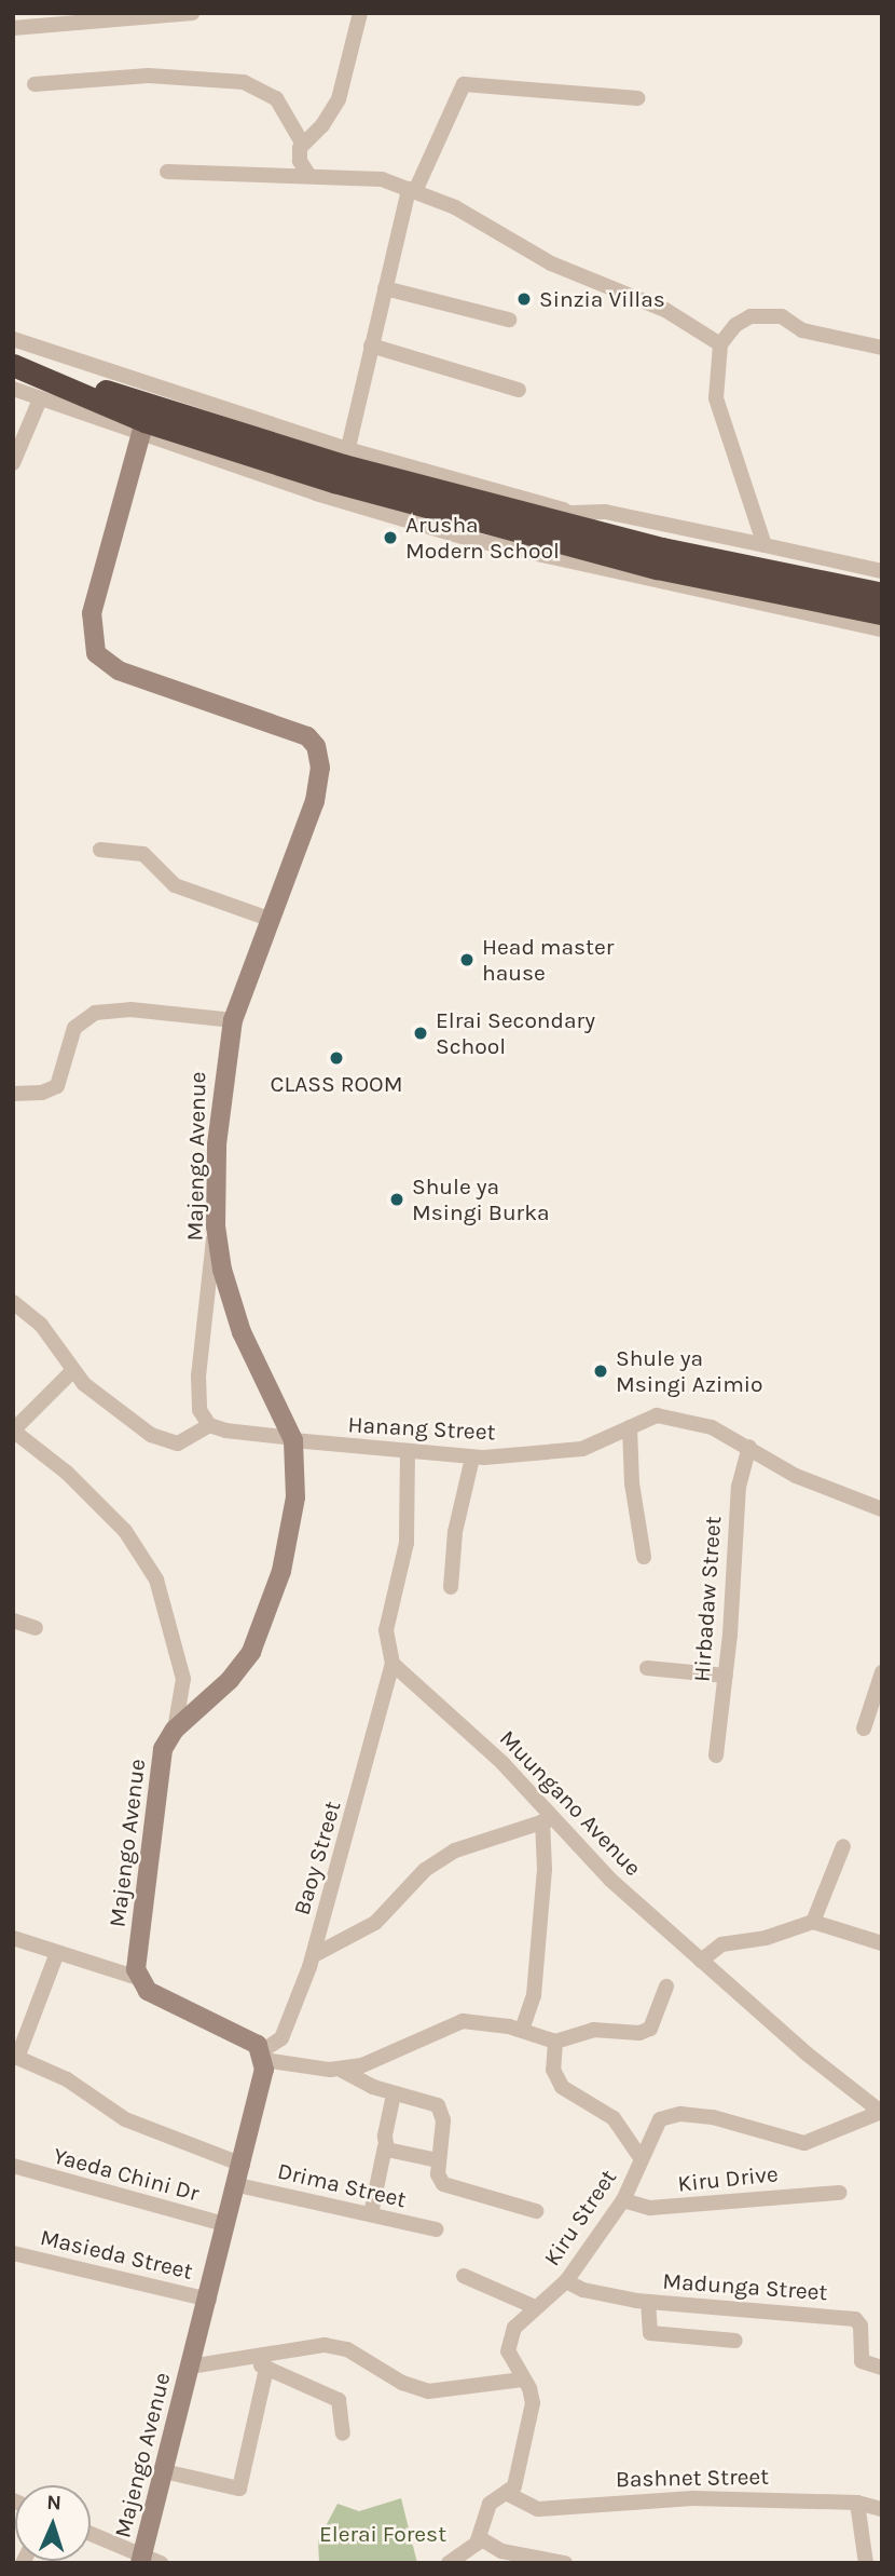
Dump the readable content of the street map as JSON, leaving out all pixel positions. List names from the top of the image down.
{
  "streets": {
    "street": [
      "Majengo Avenue",
      "Hanang Street",
      "Hirbadaw Street",
      "Muungano Avenue",
      "Baoy Street",
      "Yaeda Chini Dr",
      "Kiru Drive",
      "Drima Street",
      "Kiru Street",
      "Masieda Street",
      "Madunga Street",
      "Bashnet Street"
    ]
  },
  "crossings": [
    ["Majengo Avenue", "Hanang Street"],
    ["Majengo Avenue", "Baoy Street"],
    ["Majengo Avenue", "Yaeda Chini Dr"],
    ["Majengo Avenue", "Drima Street"],
    ["Majengo Avenue", "Masieda Street"],
    ["Hanang Street", "Hirbadaw Street"],
    ["Muungano Avenue", "Baoy Street"],
    ["Muungano Avenue", "Kiru Street"],
    ["Kiru Drive", "Kiru Street"],
    ["Kiru Street", "Madunga Street"],
    ["Kiru Street", "Bashnet Street"]
  ],
  "parks": ["Elerai Forest"],
  "places": [
    "Sinzia Villas",
    "Arusha Modern School",
    "Head master hause",
    "Elrai Secondary School",
    "CLASS ROOM",
    "Shule ya Msingi Burka",
    "Shule ya Msingi Azimio"
  ],
  "north": "top"
}
